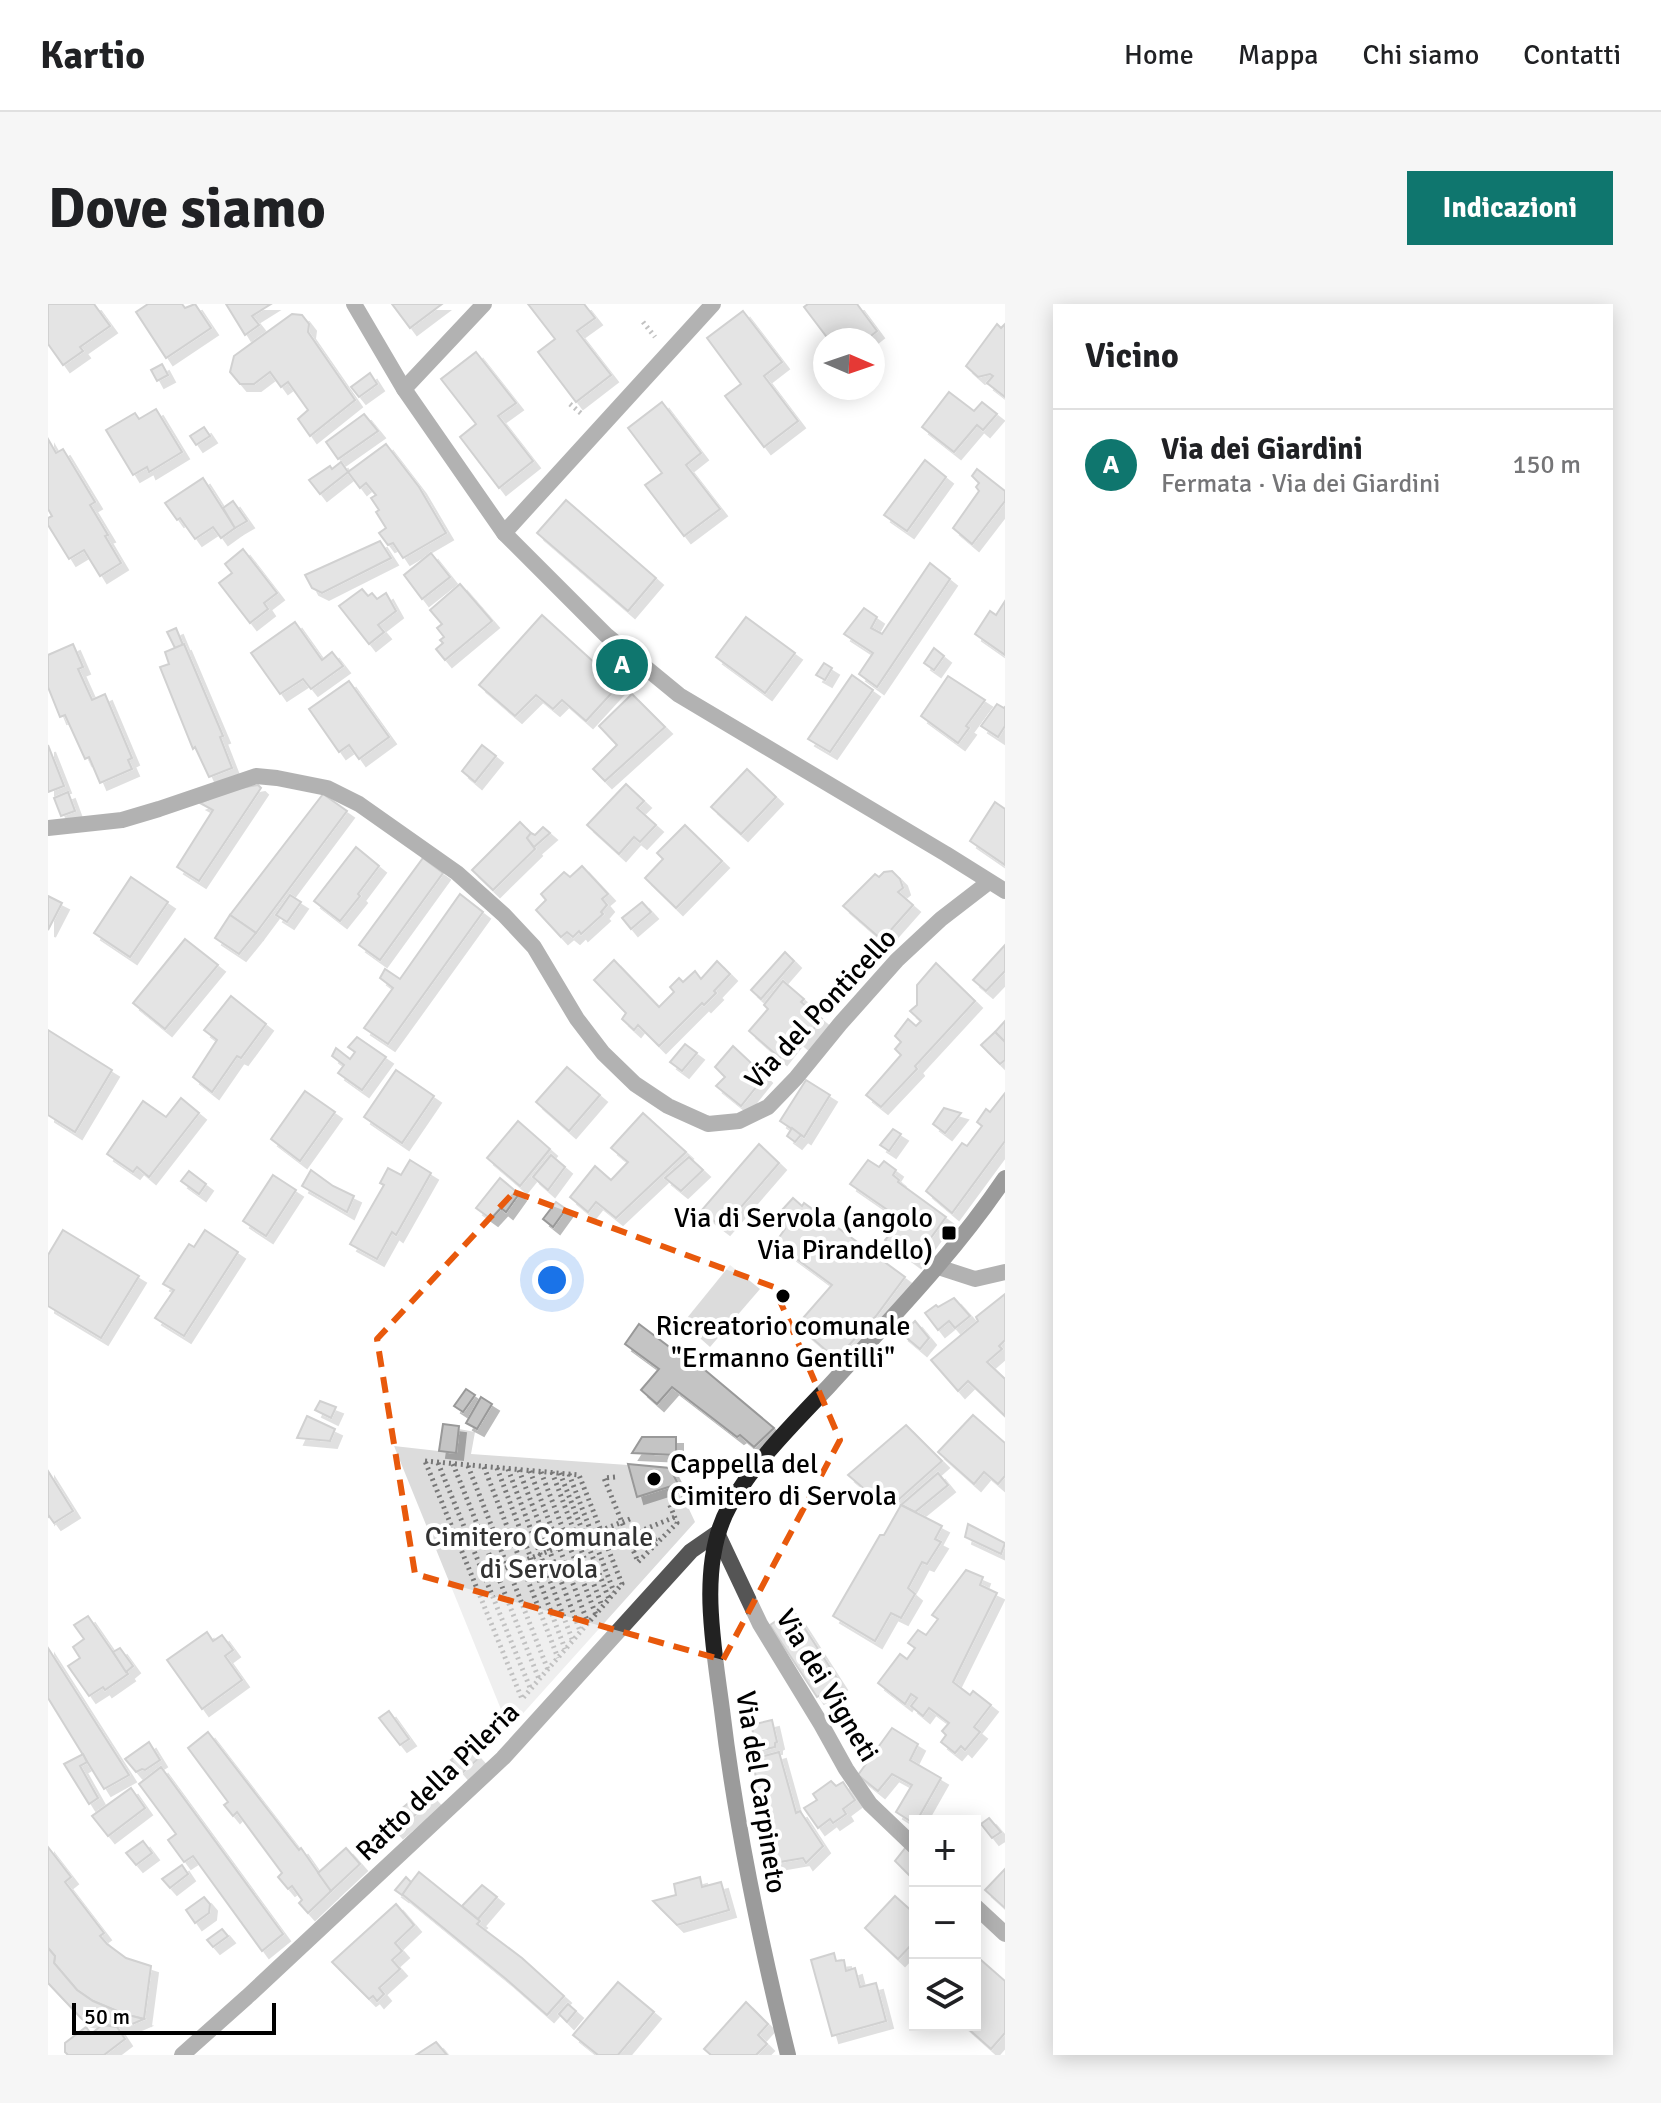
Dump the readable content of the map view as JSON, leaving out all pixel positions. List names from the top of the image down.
{
  "streets": {
    "main road": ["Via del Carpineto"],
    "street": ["Via del Ponticello", "Via dei Vigneti", "Ratto della Pileria"]
  },
  "crossings": [
    ["Via dei Vigneti", "Ratto della Pileria"],
    ["Via dei Vigneti", "Via del Carpineto"],
    ["Ratto della Pileria", "Via del Carpineto"]
  ],
  "parks": ["Cimitero Comunale di Servola"],
  "places": {
    "transit": ["Via di Servola (angolo Via Pirandello)"],
    "other": ["Ricreatorio comunale \"Ermanno Gentilli\"", "Cappella del Cimitero di Servola"]
  },
  "scale_bar": "50 m",
  "north": "right",
  "page": {
    "header": "Kartio",
    "nav": [
      "Home",
      "Mappa",
      "Chi siamo",
      "Contatti"
    ],
    "buttons": "Indicazioni",
    "title": "Dove siamo",
    "heading": "Vicino",
    "list": [
      {
        "mark": "A",
        "name": "Via dei Giardini",
        "note": "Fermata · Via dei Giardini",
        "value": "150 m"
      }
    ],
    "pins": "A",
    "map_buttons": ["+", "−"],
    "scale": "50 m"
  }
}
